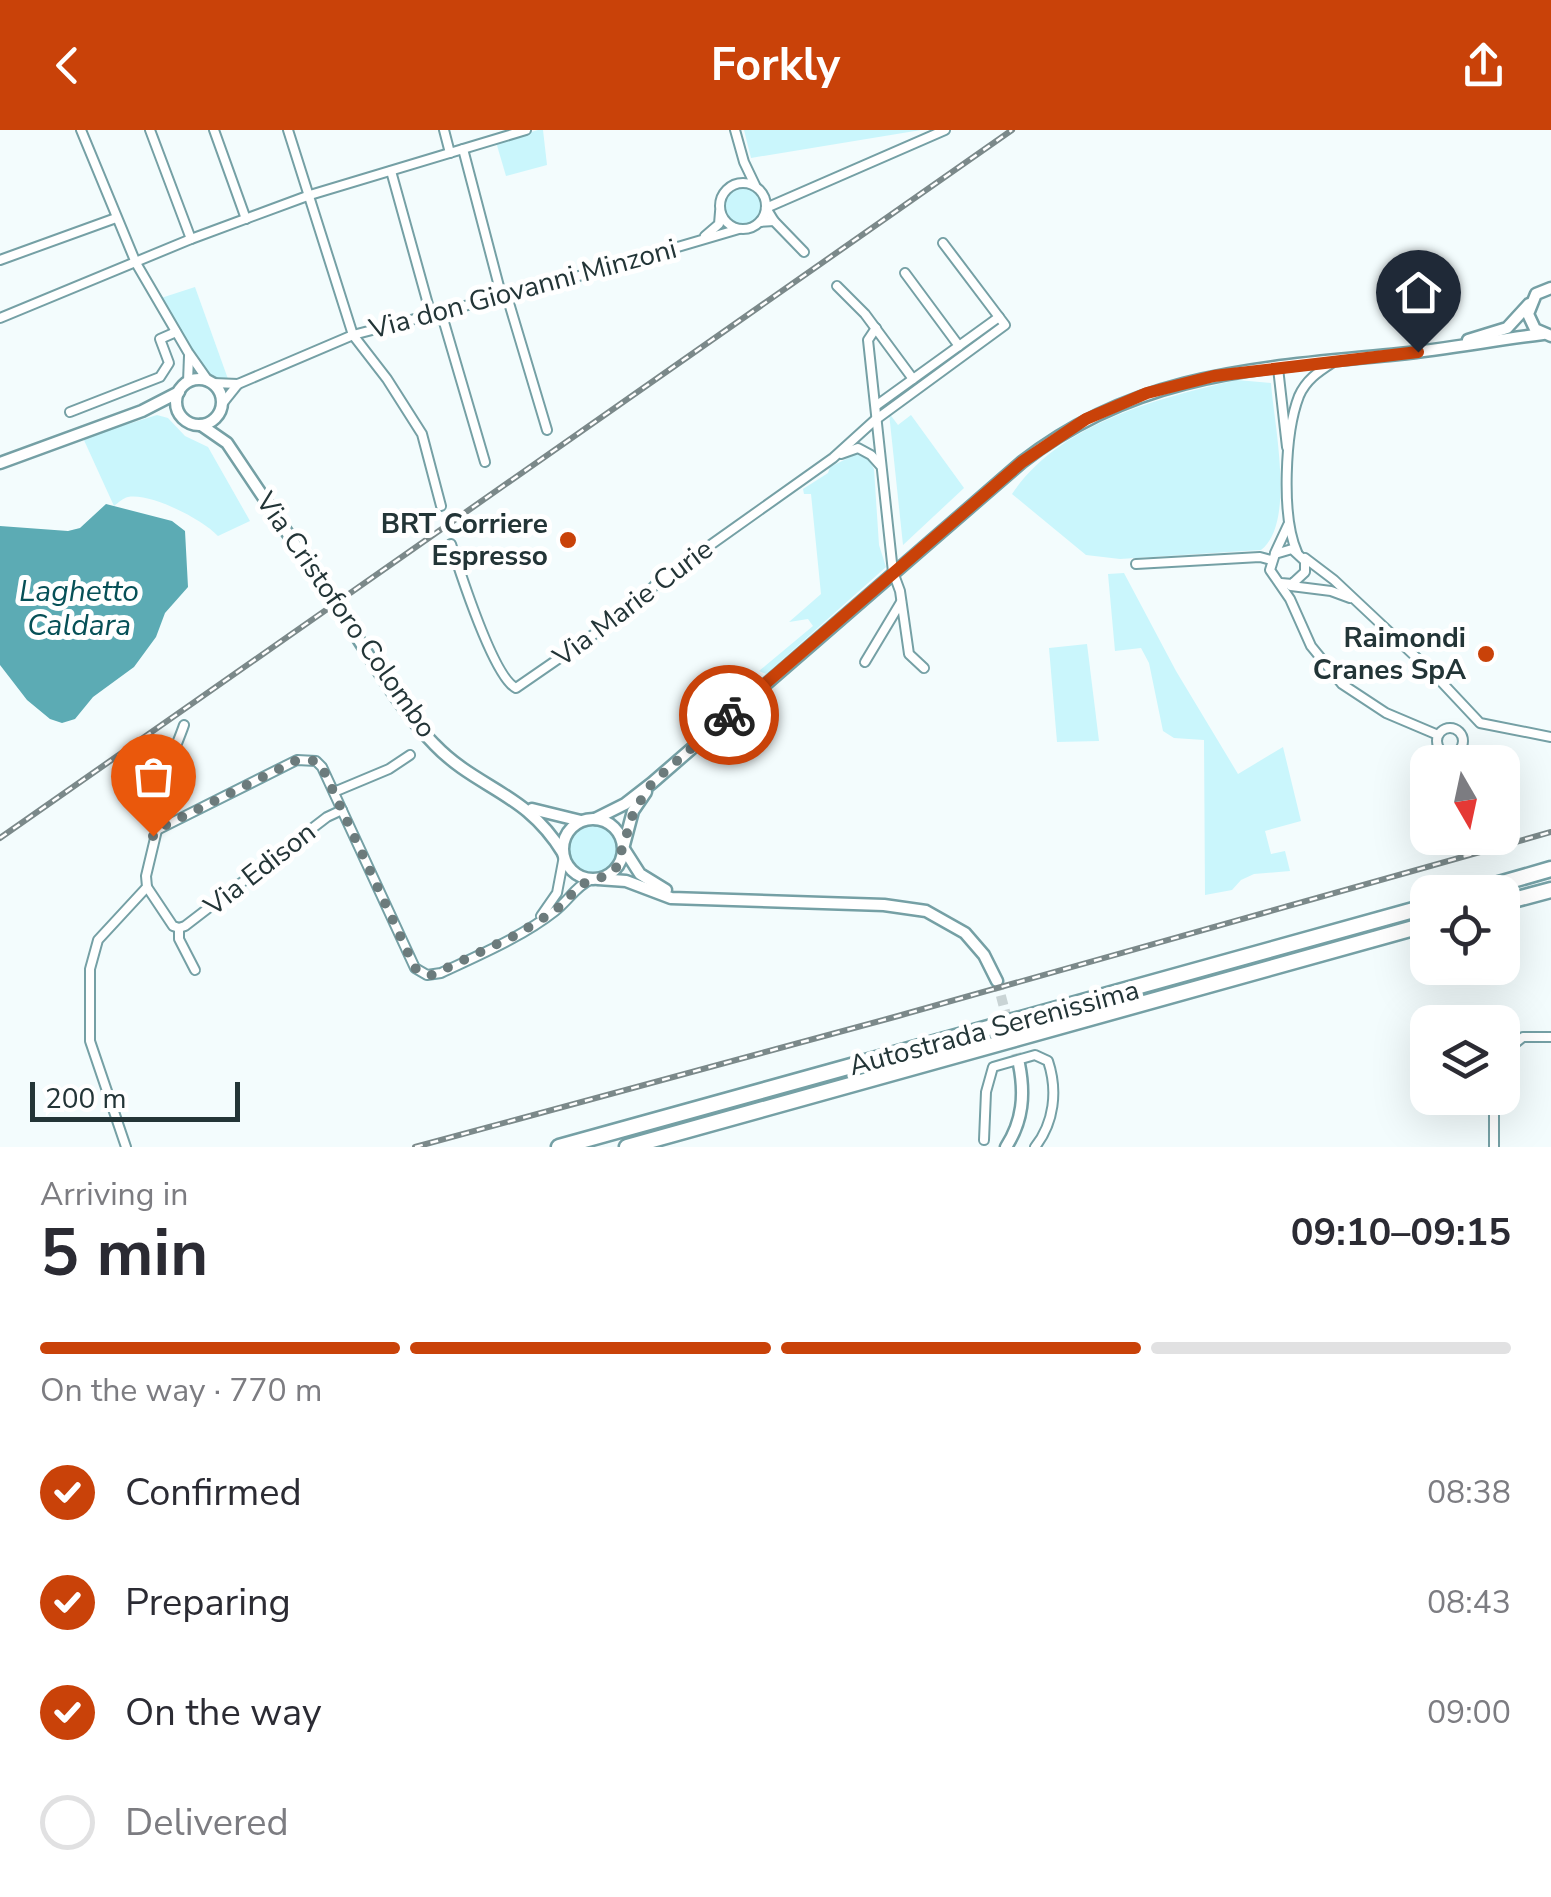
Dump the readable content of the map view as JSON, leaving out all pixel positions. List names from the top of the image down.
{
  "streets": {
    "highway": ["Autostrada Serenissima"],
    "street": [
      "Via don Giovanni Minzoni",
      "Via Marie Curie",
      "Via Cristoforo Colombo",
      "Via Edison"
    ]
  },
  "water": ["Laghetto Caldara"],
  "places": ["BRT Corriere Espresso", "Raimondi Cranes SpA"],
  "scale_bar": "200 m",
  "north": "bottom",
  "page": {
    "header": "Forkly",
    "scale": "200 m",
    "heading": ["5 min", "Arriving in", "09:10–09:15"],
    "bar": "On the way · 770 m",
    "list": [
      ["Confirmed", "08:38"],
      ["Preparing", "08:43"],
      ["On the way", "09:00"],
      "Delivered"
    ]
  }
}
